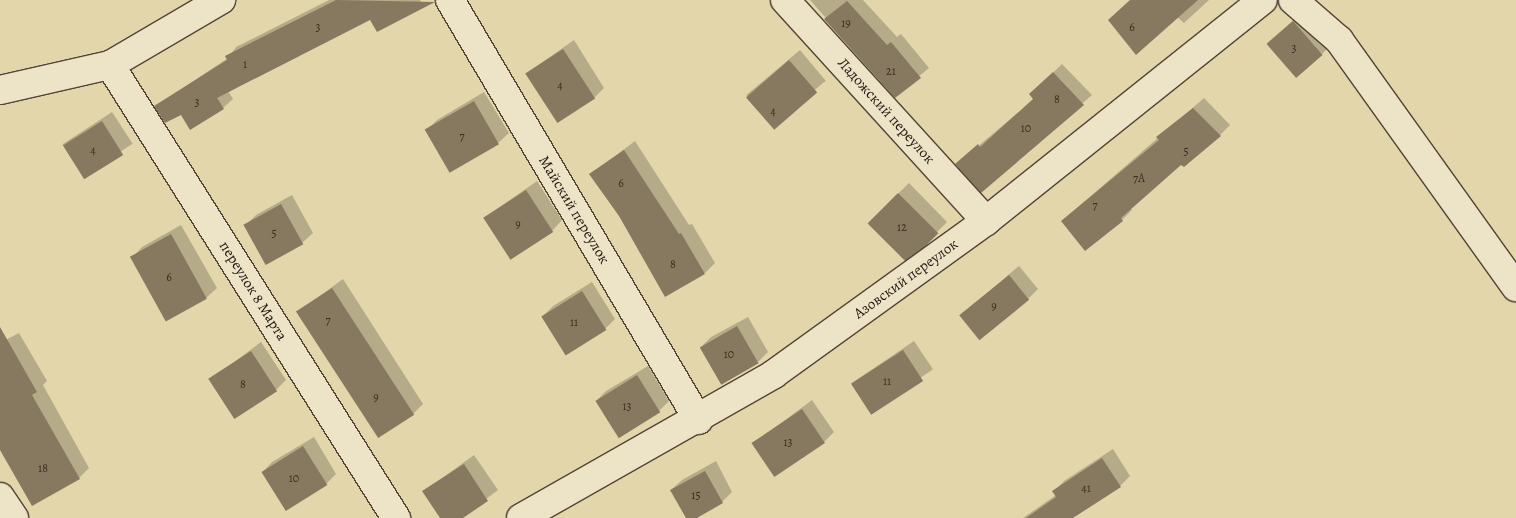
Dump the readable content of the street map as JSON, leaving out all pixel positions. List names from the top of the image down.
{
  "streets": {
    "street": [
      "Ладожский переулок",
      "Майский переулок",
      "Азовский переулок",
      "переулок 8 Марта"
    ]
  },
  "crossings": [
    ["Ладожский переулок", "Азовский переулок"],
    ["Майский переулок", "Азовский переулок"]
  ],
  "house_numbers": [
    "19",
    "3",
    "6",
    "3",
    "1",
    "21",
    "4",
    "8",
    "3",
    "4",
    "10",
    "7",
    "4",
    "5",
    "7А",
    "6",
    "7",
    "9",
    "12",
    "5",
    "8",
    "6",
    "9",
    "7",
    "11",
    "10",
    "11",
    "8",
    "9",
    "13",
    "13",
    "18",
    "10",
    "41",
    "15"
  ]
}
